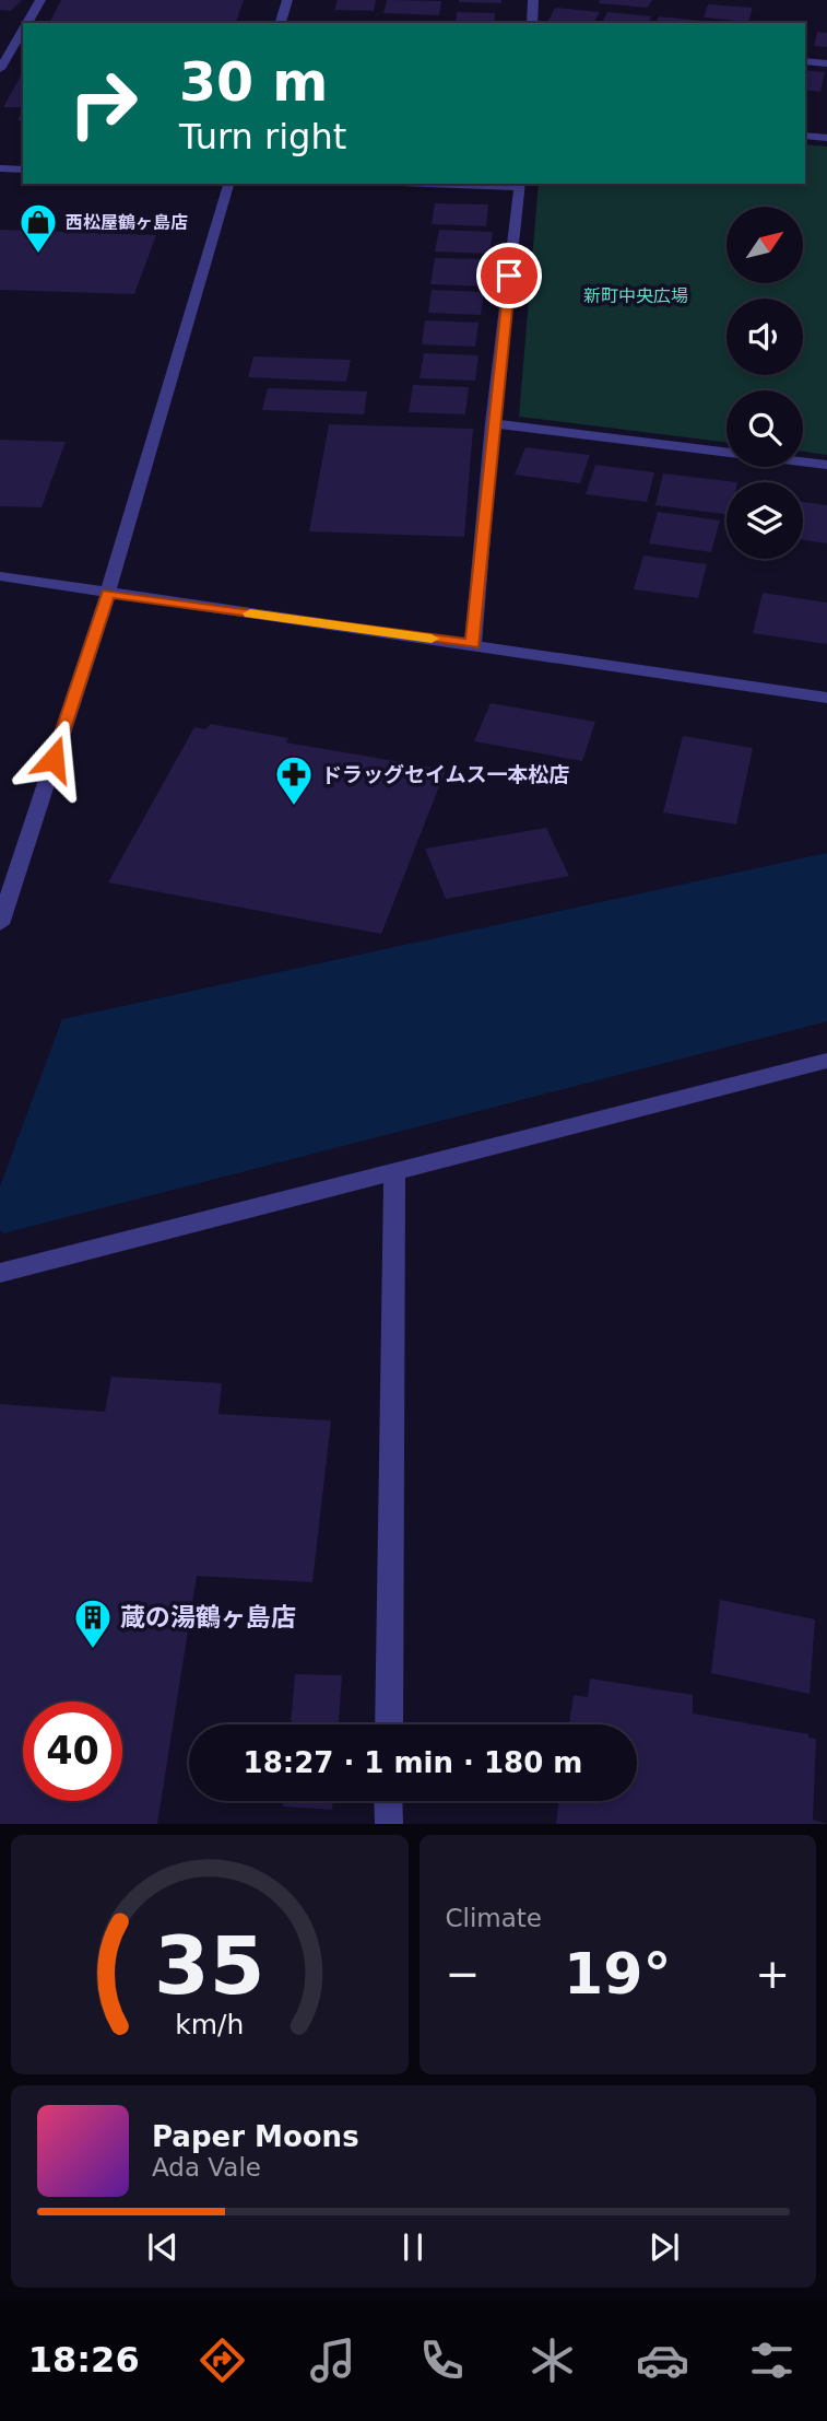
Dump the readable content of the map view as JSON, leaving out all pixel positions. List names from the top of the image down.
{
  "parks": ["新町中央広場"],
  "places": {
    "shop": ["西松屋鶴ヶ島店"],
    "pharmacy": ["ドラッグセイムス一本松店"],
    "building": ["蔵の湯鶴ヶ島店"]
  },
  "north": "top right",
  "page": {
    "turn": ["30 m", "Turn right"],
    "limit": "40",
    "trip": "18:27 · 1 min · 180 m",
    "tile": "Climate",
    "heat": ["−", "19°", "+"],
    "song": ["Paper Moons", "Ada Vale"],
    "tabs": "18:26",
    "gauge": ["35", "km/h"]
  }
}
